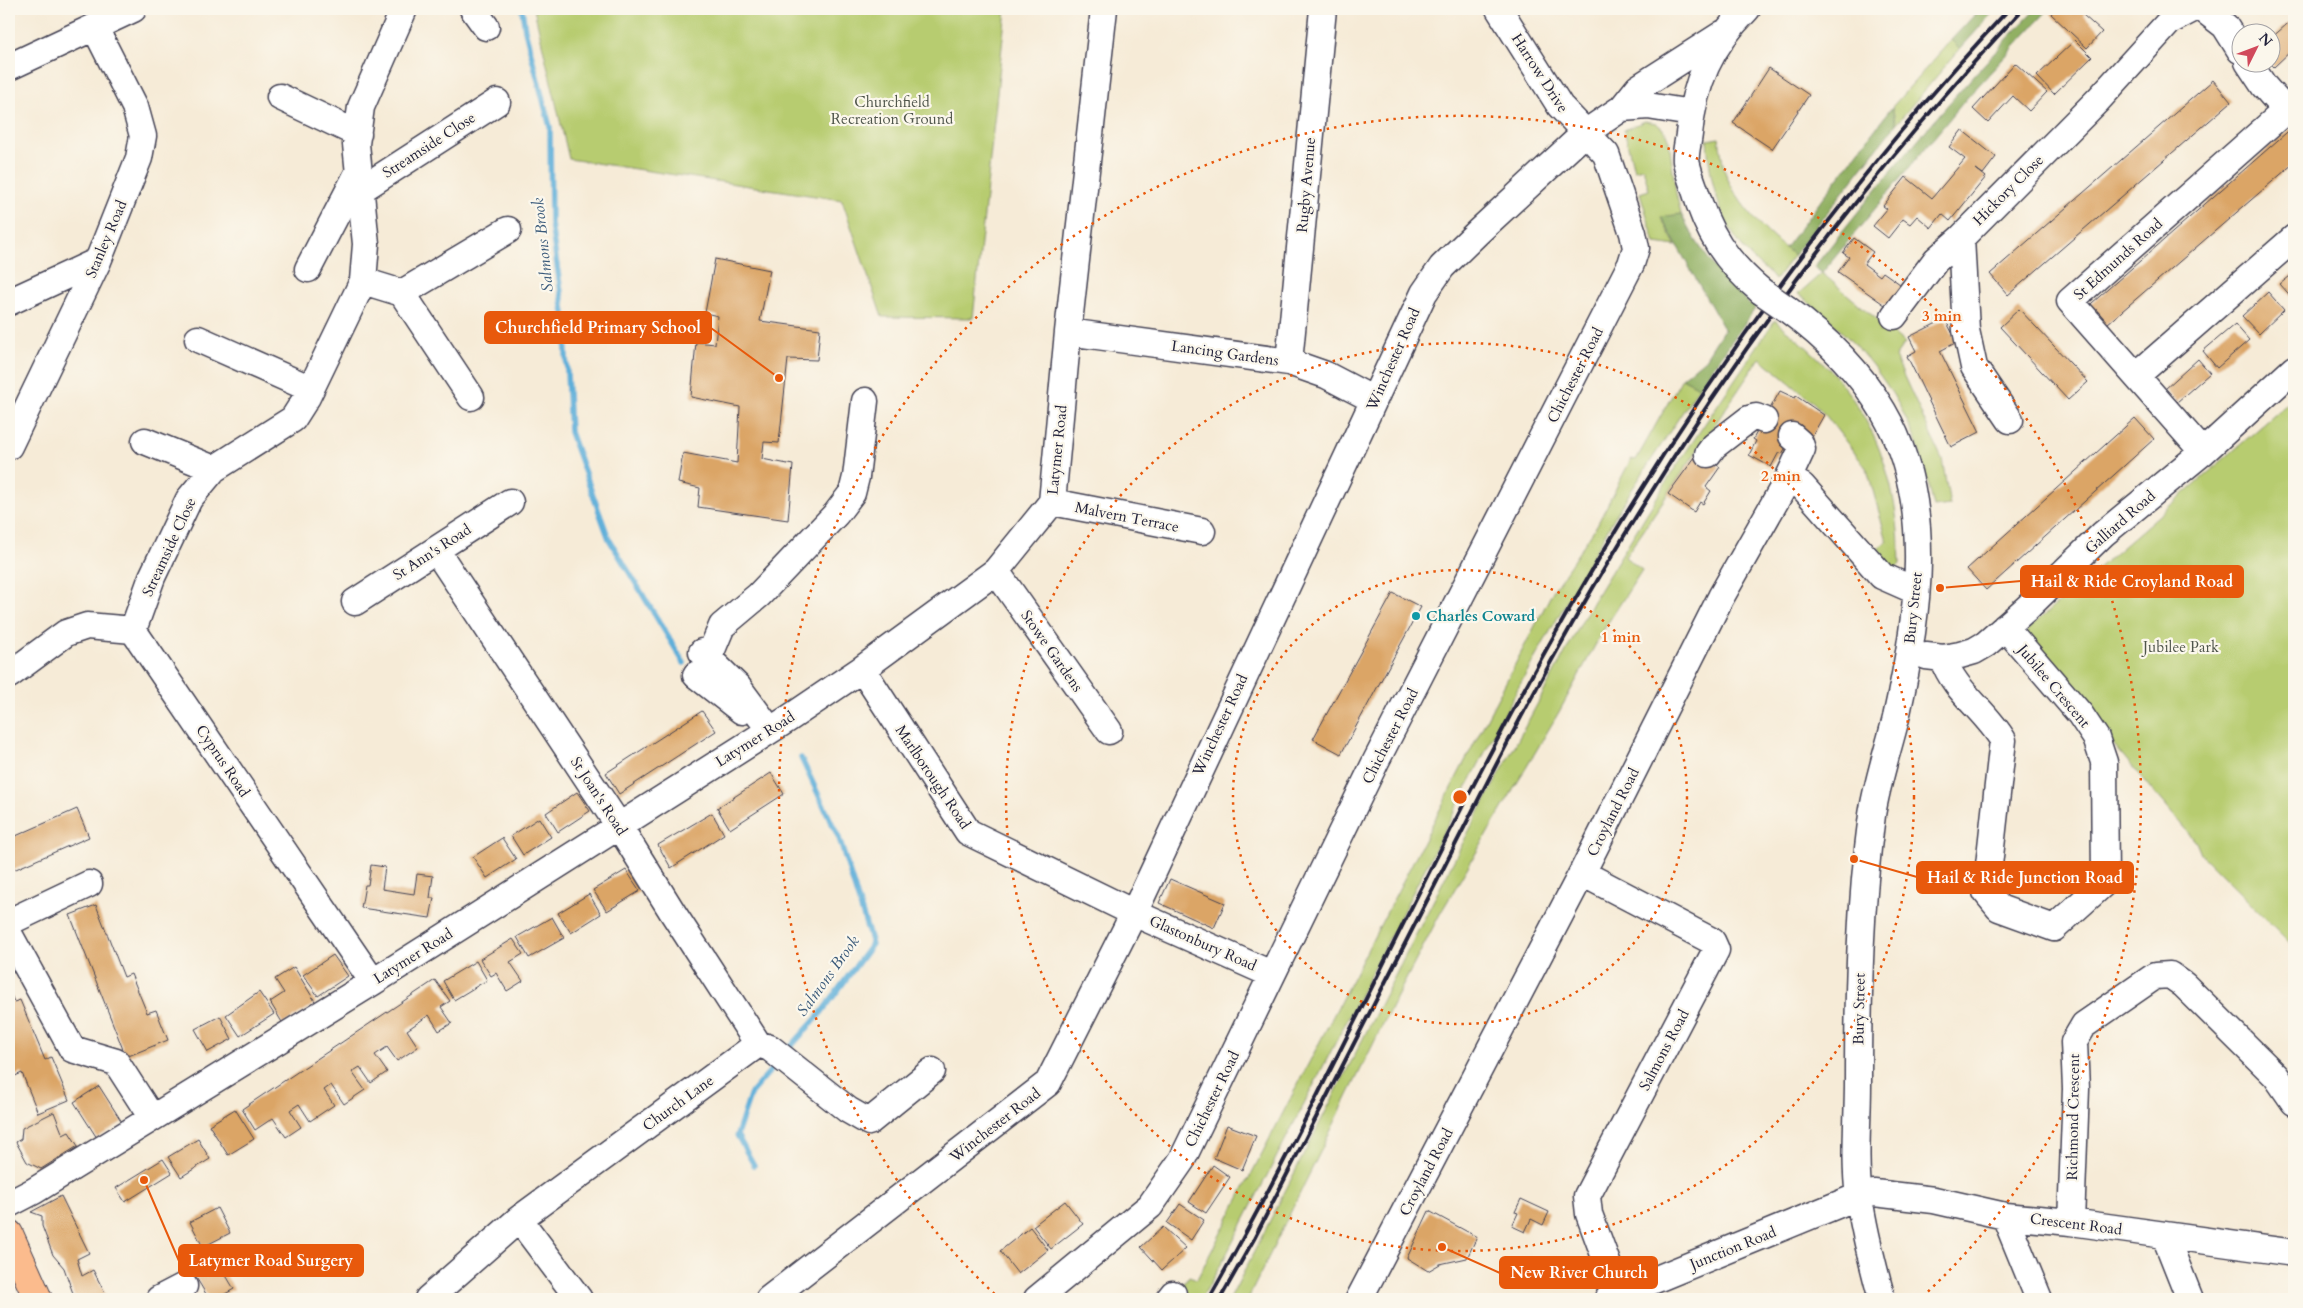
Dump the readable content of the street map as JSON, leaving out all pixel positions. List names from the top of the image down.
{
  "streets": {
    "street": [
      "Harrow Drive",
      "Streamside Close",
      "Rugby Avenue",
      "Hickory Close",
      "Stanley Road",
      "St Edmunds Road",
      "Lancing Gardens",
      "Winchester Road",
      "Chichester Road",
      "Latymer Road",
      "Malvern Terrace",
      "Galliard Road",
      "St Ann's Road",
      "Bury Street",
      "Stowe Gardens",
      "Jubilee Crescent",
      "Cyprus Road",
      "Marlborough Road",
      "St Joan's Road",
      "Croyland Road",
      "Glastonbury Road",
      "Salmons Road",
      "Church Lane",
      "Richmond Crescent",
      "Crescent Road",
      "Junction Road"
    ]
  },
  "crossings": [
    ["Harrow Drive", "Winchester Road"],
    ["Harrow Drive", "Chichester Road"],
    ["Streamside Close", "Cyprus Road"],
    ["Rugby Avenue", "Lancing Gardens"],
    ["St Edmunds Road", "Galliard Road"],
    ["Lancing Gardens", "Winchester Road"],
    ["Lancing Gardens", "Latymer Road"],
    ["Winchester Road", "Chichester Road"],
    ["Winchester Road", "Bury Street"],
    ["Winchester Road", "Marlborough Road"],
    ["Winchester Road", "Glastonbury Road"],
    ["Chichester Road", "Glastonbury Road"],
    ["Latymer Road", "Malvern Terrace"],
    ["Latymer Road", "Stowe Gardens"],
    ["Latymer Road", "Cyprus Road"],
    ["Latymer Road", "Marlborough Road"],
    ["Latymer Road", "St Joan's Road"],
    ["Galliard Road", "Bury Street"],
    ["Galliard Road", "Jubilee Crescent"],
    ["St Ann's Road", "St Joan's Road"],
    ["Bury Street", "Crescent Road"],
    ["Bury Street", "Junction Road"],
    ["Marlborough Road", "Glastonbury Road"],
    ["St Joan's Road", "Church Lane"],
    ["Croyland Road", "Salmons Road"],
    ["Salmons Road", "Junction Road"],
    ["Richmond Crescent", "Crescent Road"],
    ["Crescent Road", "Junction Road"]
  ],
  "water": ["Salmons Brook"],
  "parks": ["Churchfield Recreation Ground", "Jubilee Park"],
  "places": [
    "Churchfield Primary School",
    "Hail & Ride Croyland Road",
    "Charles Coward",
    "Hail & Ride Junction Road",
    "Latymer Road Surgery",
    "New River Church"
  ],
  "north": "top right",
  "rings": ["3 min", "2 min", "1 min"]
}
